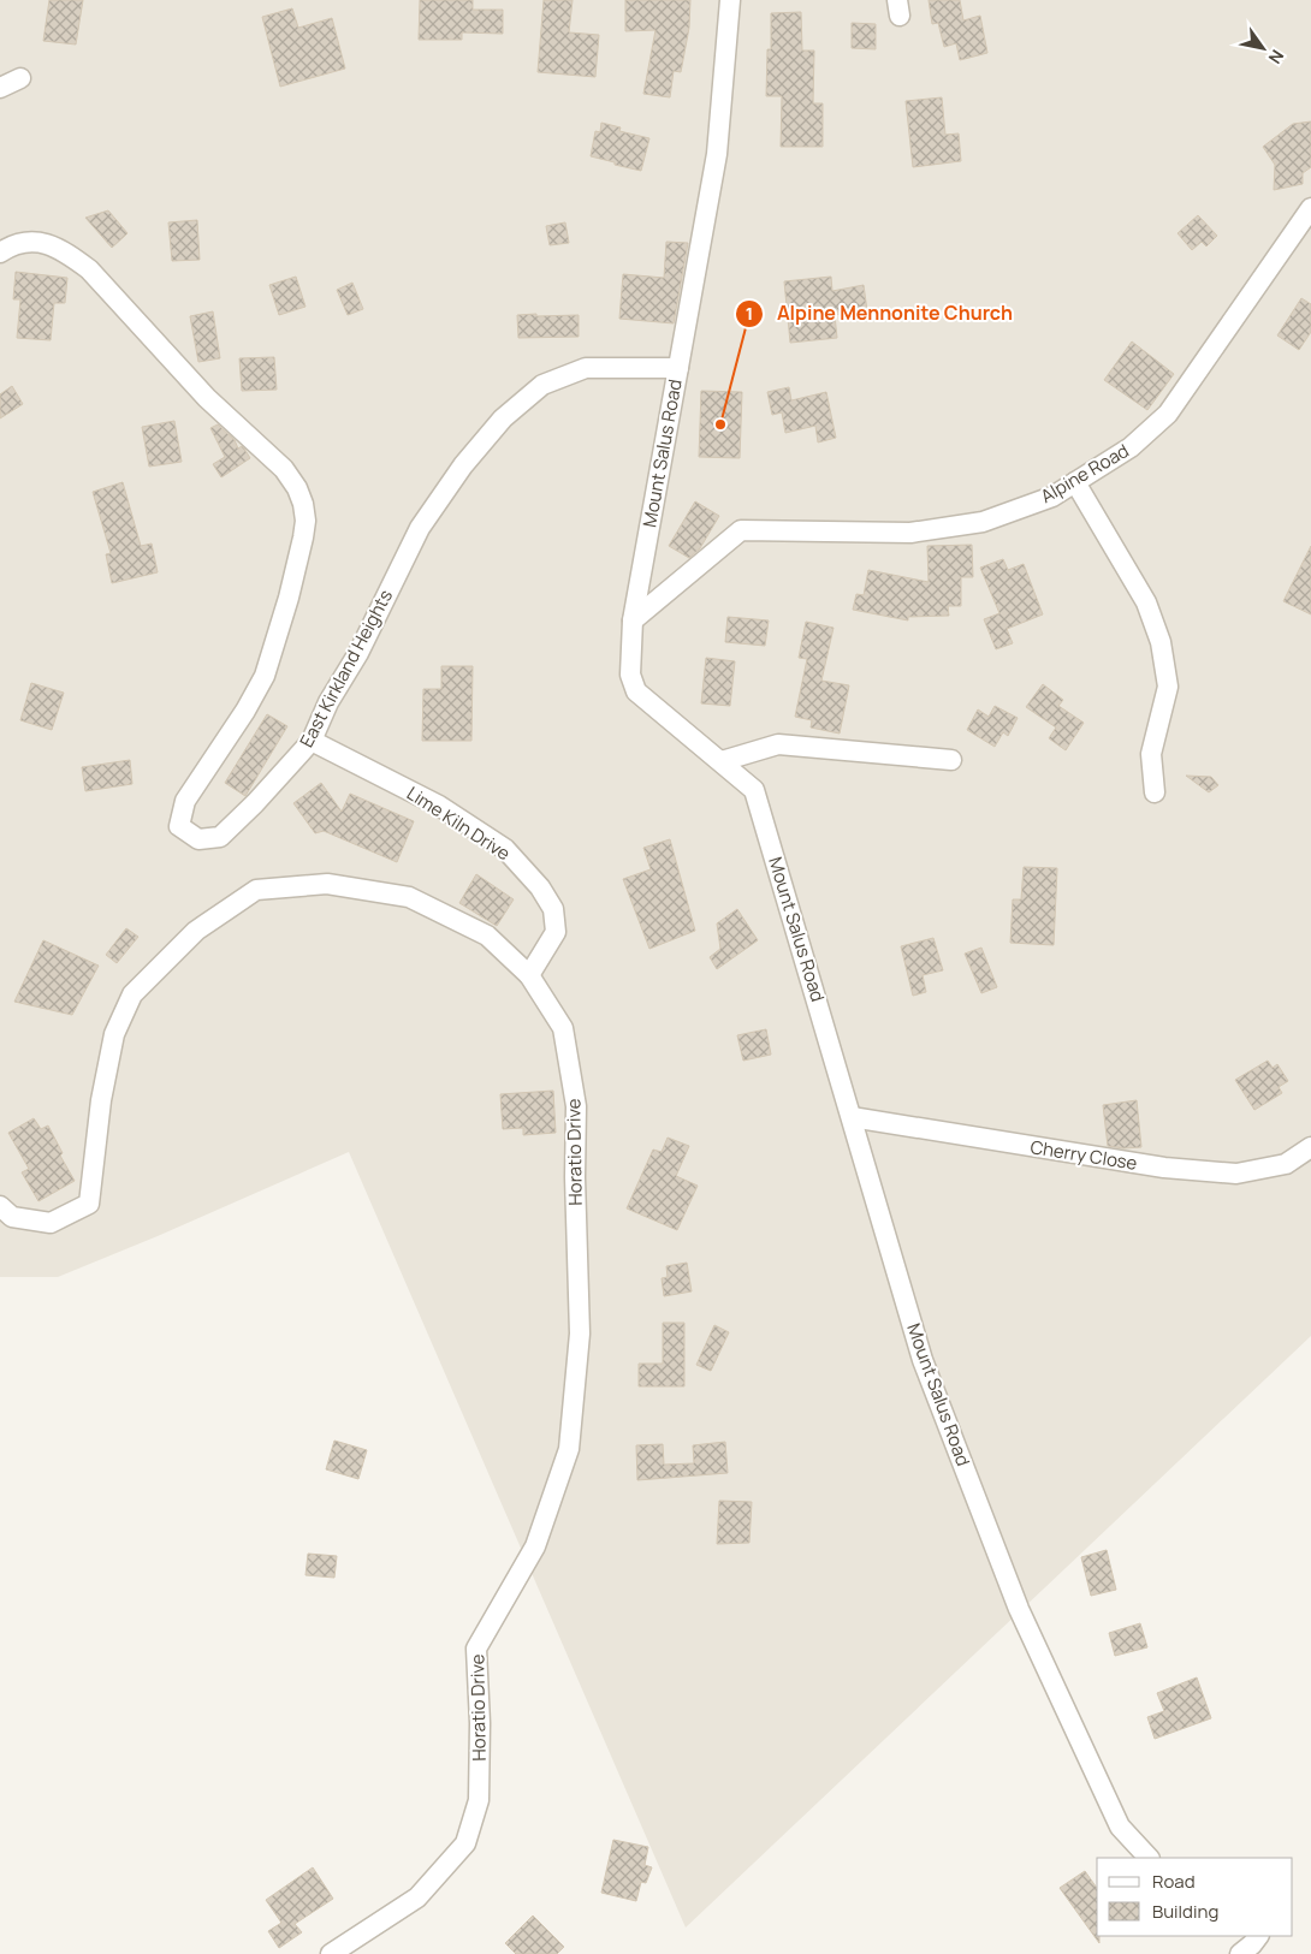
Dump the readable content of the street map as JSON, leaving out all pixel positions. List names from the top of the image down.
{
  "streets": {
    "street": [
      "Mount Salus Road",
      "Alpine Road",
      "East Kirkland Heights",
      "Lime Kiln Drive",
      "Horatio Drive",
      "Cherry Close"
    ]
  },
  "crossings": [
    ["Mount Salus Road", "Alpine Road"],
    ["Mount Salus Road", "East Kirkland Heights"],
    ["Mount Salus Road", "Cherry Close"],
    ["East Kirkland Heights", "Lime Kiln Drive"],
    ["Lime Kiln Drive", "Horatio Drive"]
  ],
  "places": ["Alpine Mennonite Church"],
  "legend": ["Road", "Building"],
  "north": "bottom right"
}
